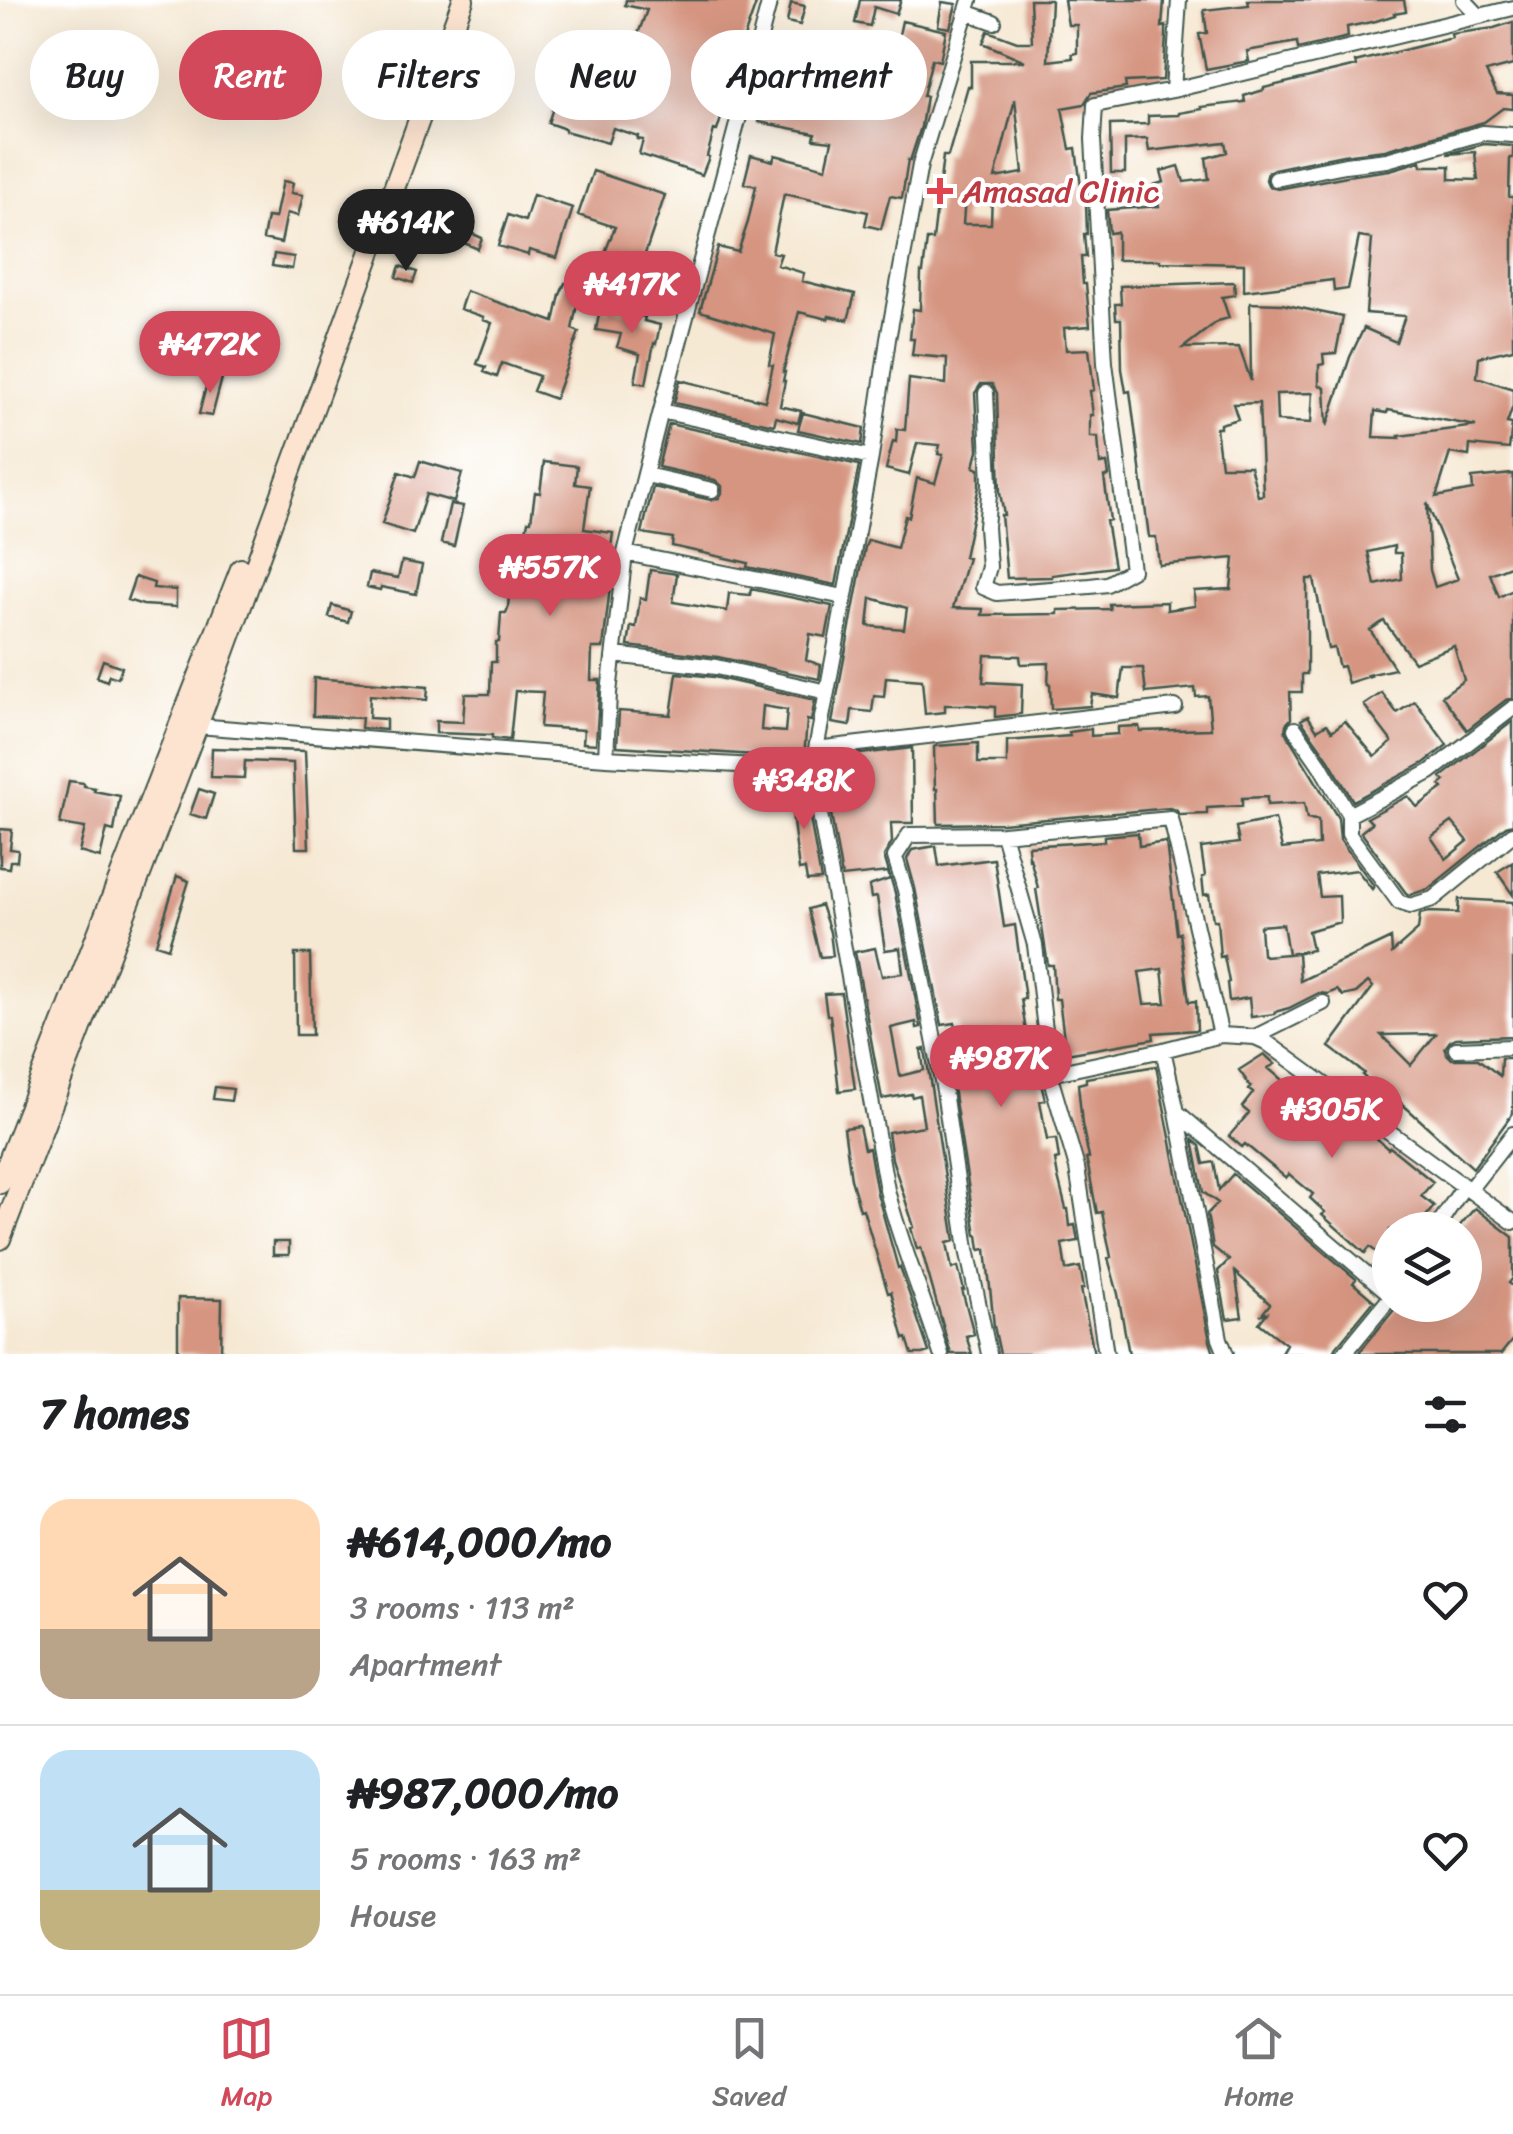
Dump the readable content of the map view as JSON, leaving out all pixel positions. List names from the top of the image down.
{
  "places": {
    "health": ["Amasad Clinic"]
  },
  "page": {
    "chip": [
      "Buy",
      "Rent",
      "Filters",
      "New",
      "Apartment"
    ],
    "price": [
      "₦614K",
      "₦417K",
      "₦472K",
      "₦557K",
      "₦348K",
      "₦987K",
      "₦305K"
    ],
    "heading": "7 homes",
    "list": [
      {
        "name": "₦614,000/mo",
        "note": "3 rooms · 113 m² · Apartment"
      },
      {
        "name": "₦987,000/mo",
        "note": "5 rooms · 163 m² · House"
      }
    ],
    "tabs": ["Map", "Saved", "Home"]
  }
}
